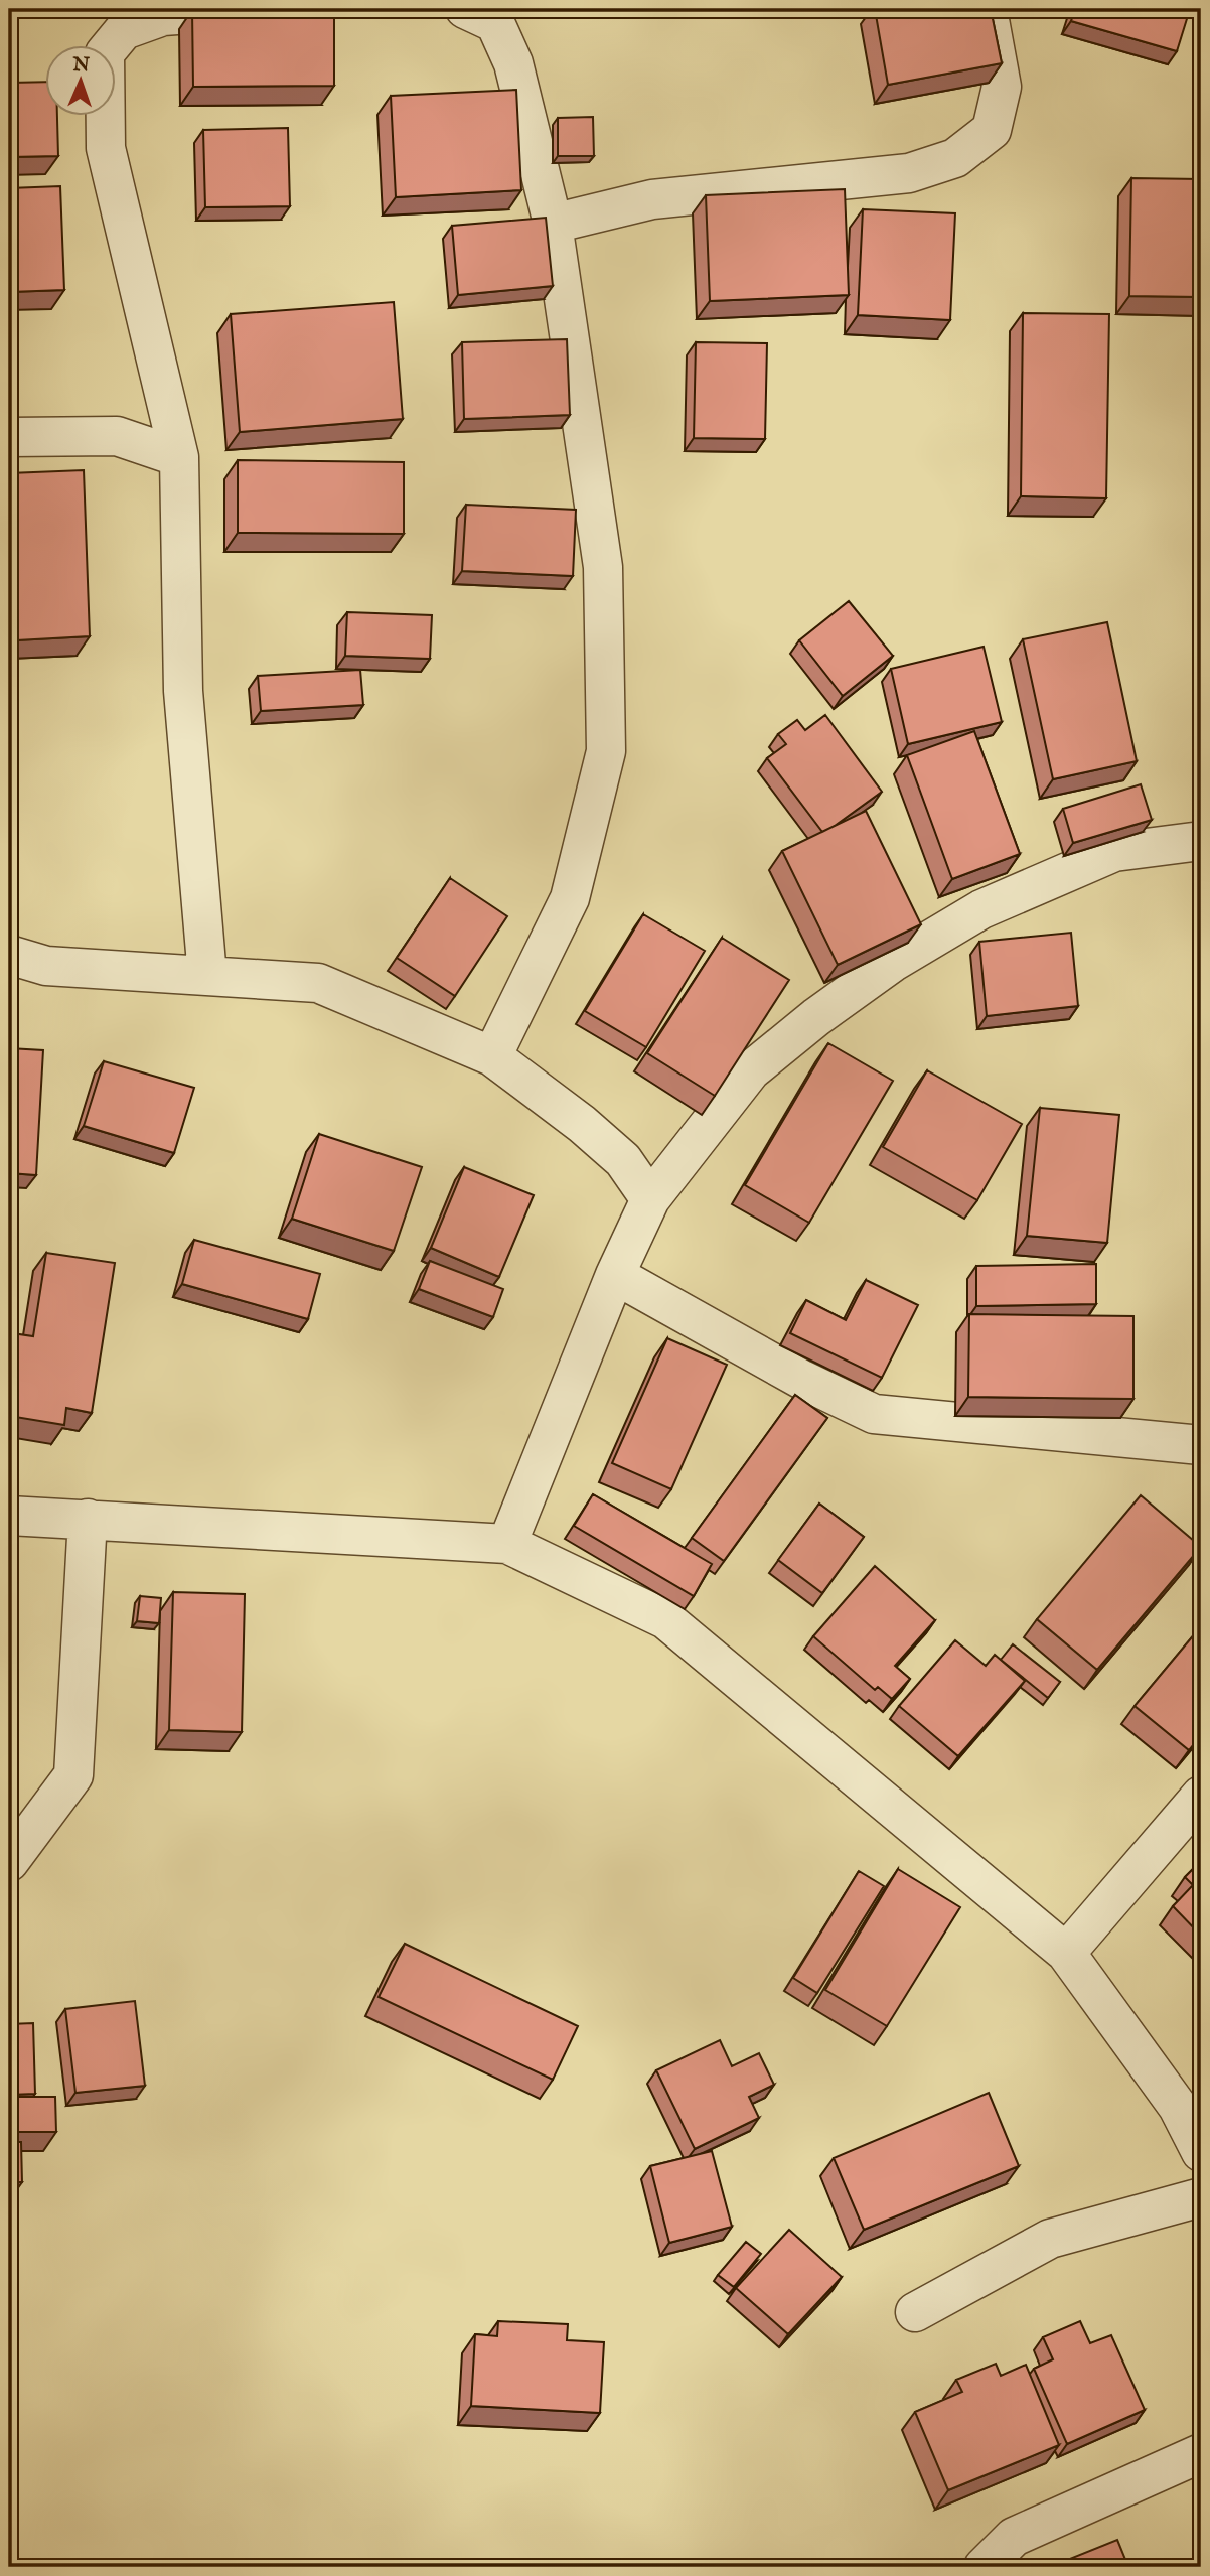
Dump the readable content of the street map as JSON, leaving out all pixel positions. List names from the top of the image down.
{
  "north": "top"
}
